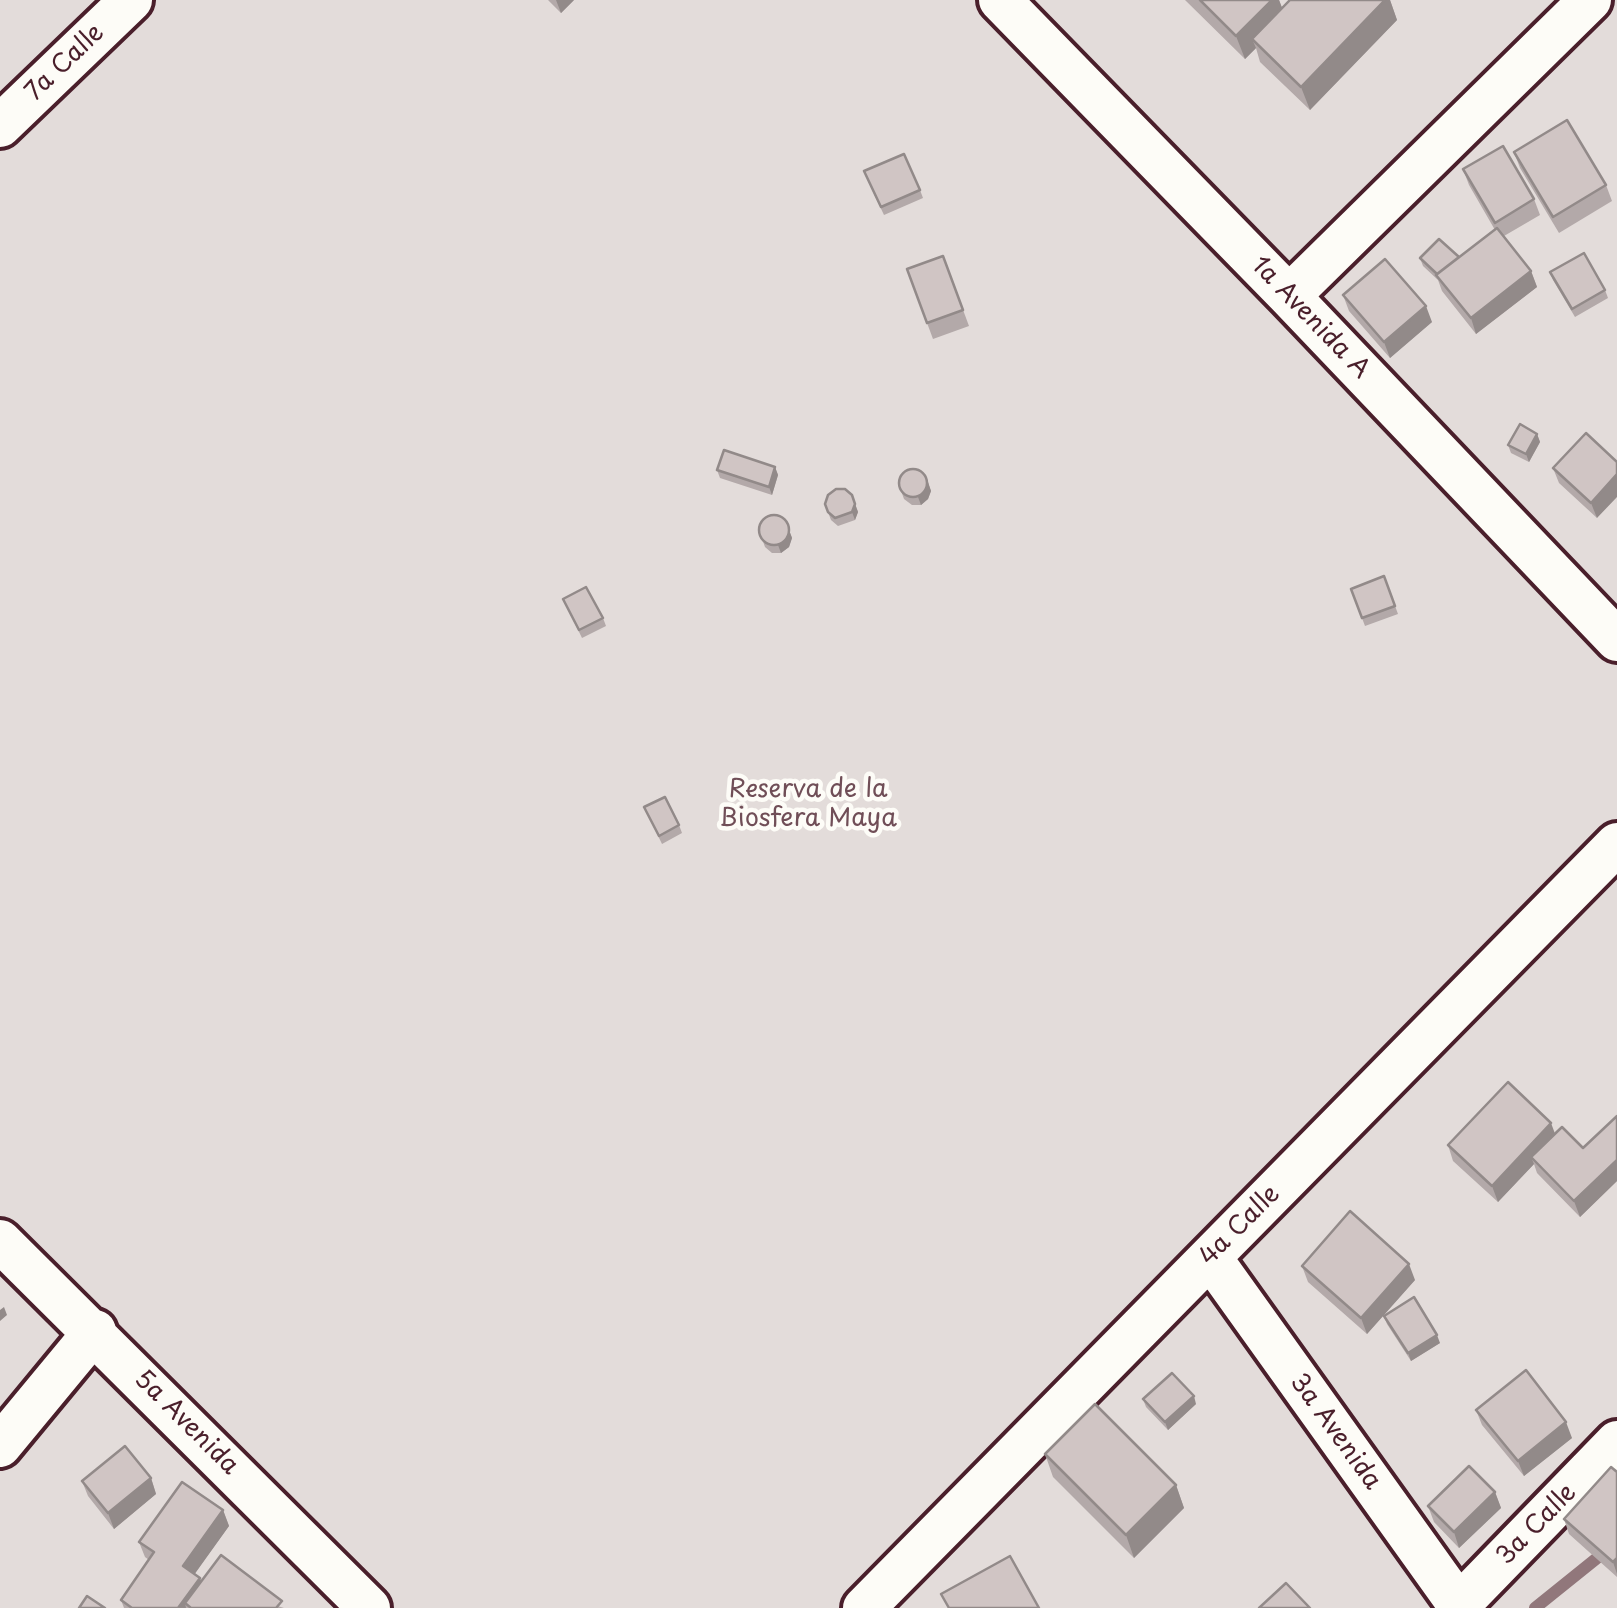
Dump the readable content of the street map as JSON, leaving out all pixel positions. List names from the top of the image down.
{
  "streets": {
    "street": [
      "7a Calle",
      "1a Avenida A",
      "4a Calle",
      "5a Avenida",
      "3a Avenida",
      "3a Calle"
    ]
  },
  "crossings": [
    ["4a Calle", "3a Avenida"],
    ["3a Avenida", "3a Calle"]
  ],
  "parks": ["Reserva de la Biosfera Maya"]
}
